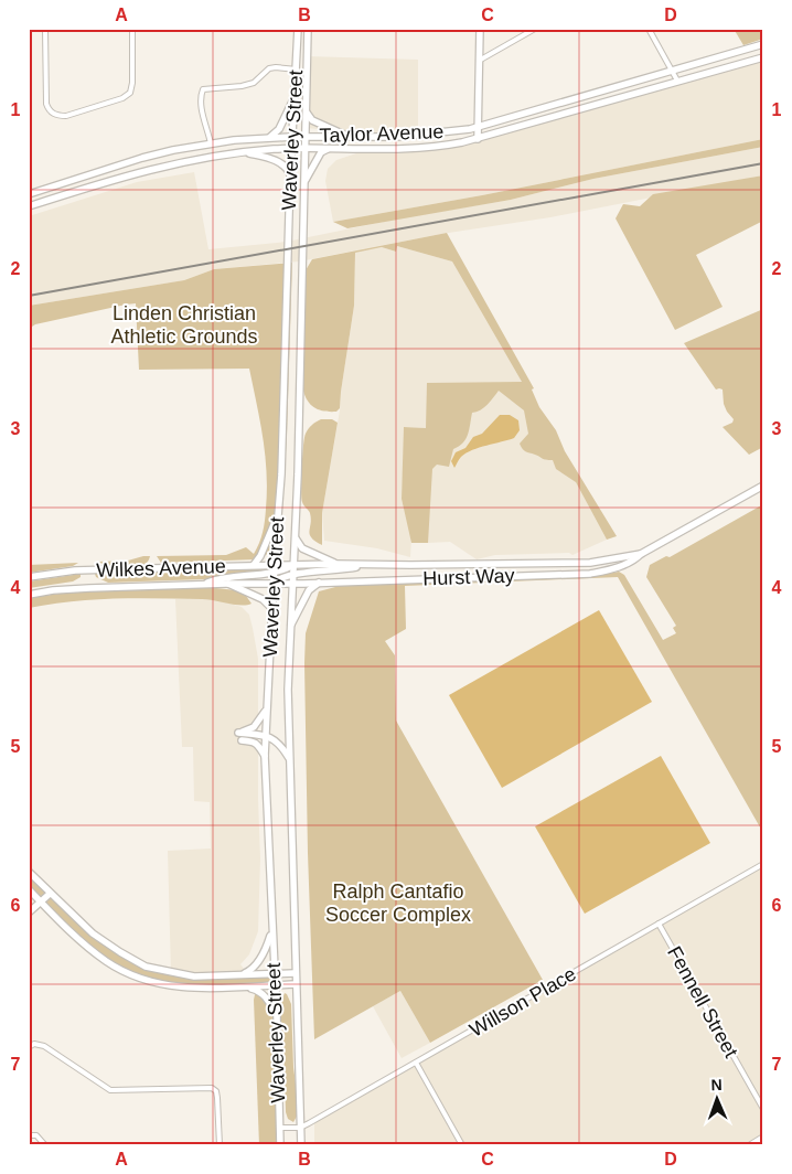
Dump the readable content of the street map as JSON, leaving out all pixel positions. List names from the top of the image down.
{
  "streets": {
    "main road": [
      "Taylor Avenue",
      "Waverley Street",
      "Wilkes Avenue",
      "Hurst Way"
    ],
    "street": ["Willson Place", "Fennell Street"]
  },
  "crossings": [
    ["Taylor Avenue", "Waverley Street"],
    ["Waverley Street", "Wilkes Avenue"],
    ["Waverley Street", "Hurst Way"],
    ["Waverley Street", "Willson Place"],
    ["Wilkes Avenue", "Hurst Way"],
    ["Willson Place", "Fennell Street"]
  ],
  "parks": ["Linden Christian Athletic Grounds", "Ralph Cantafio Soccer Complex"],
  "north": "top",
  "grid": {
    "columns": [
      "A",
      "B",
      "C",
      "D"
    ],
    "rows": [
      "1",
      "2",
      "3",
      "4",
      "5",
      "6",
      "7"
    ]
  }
}
